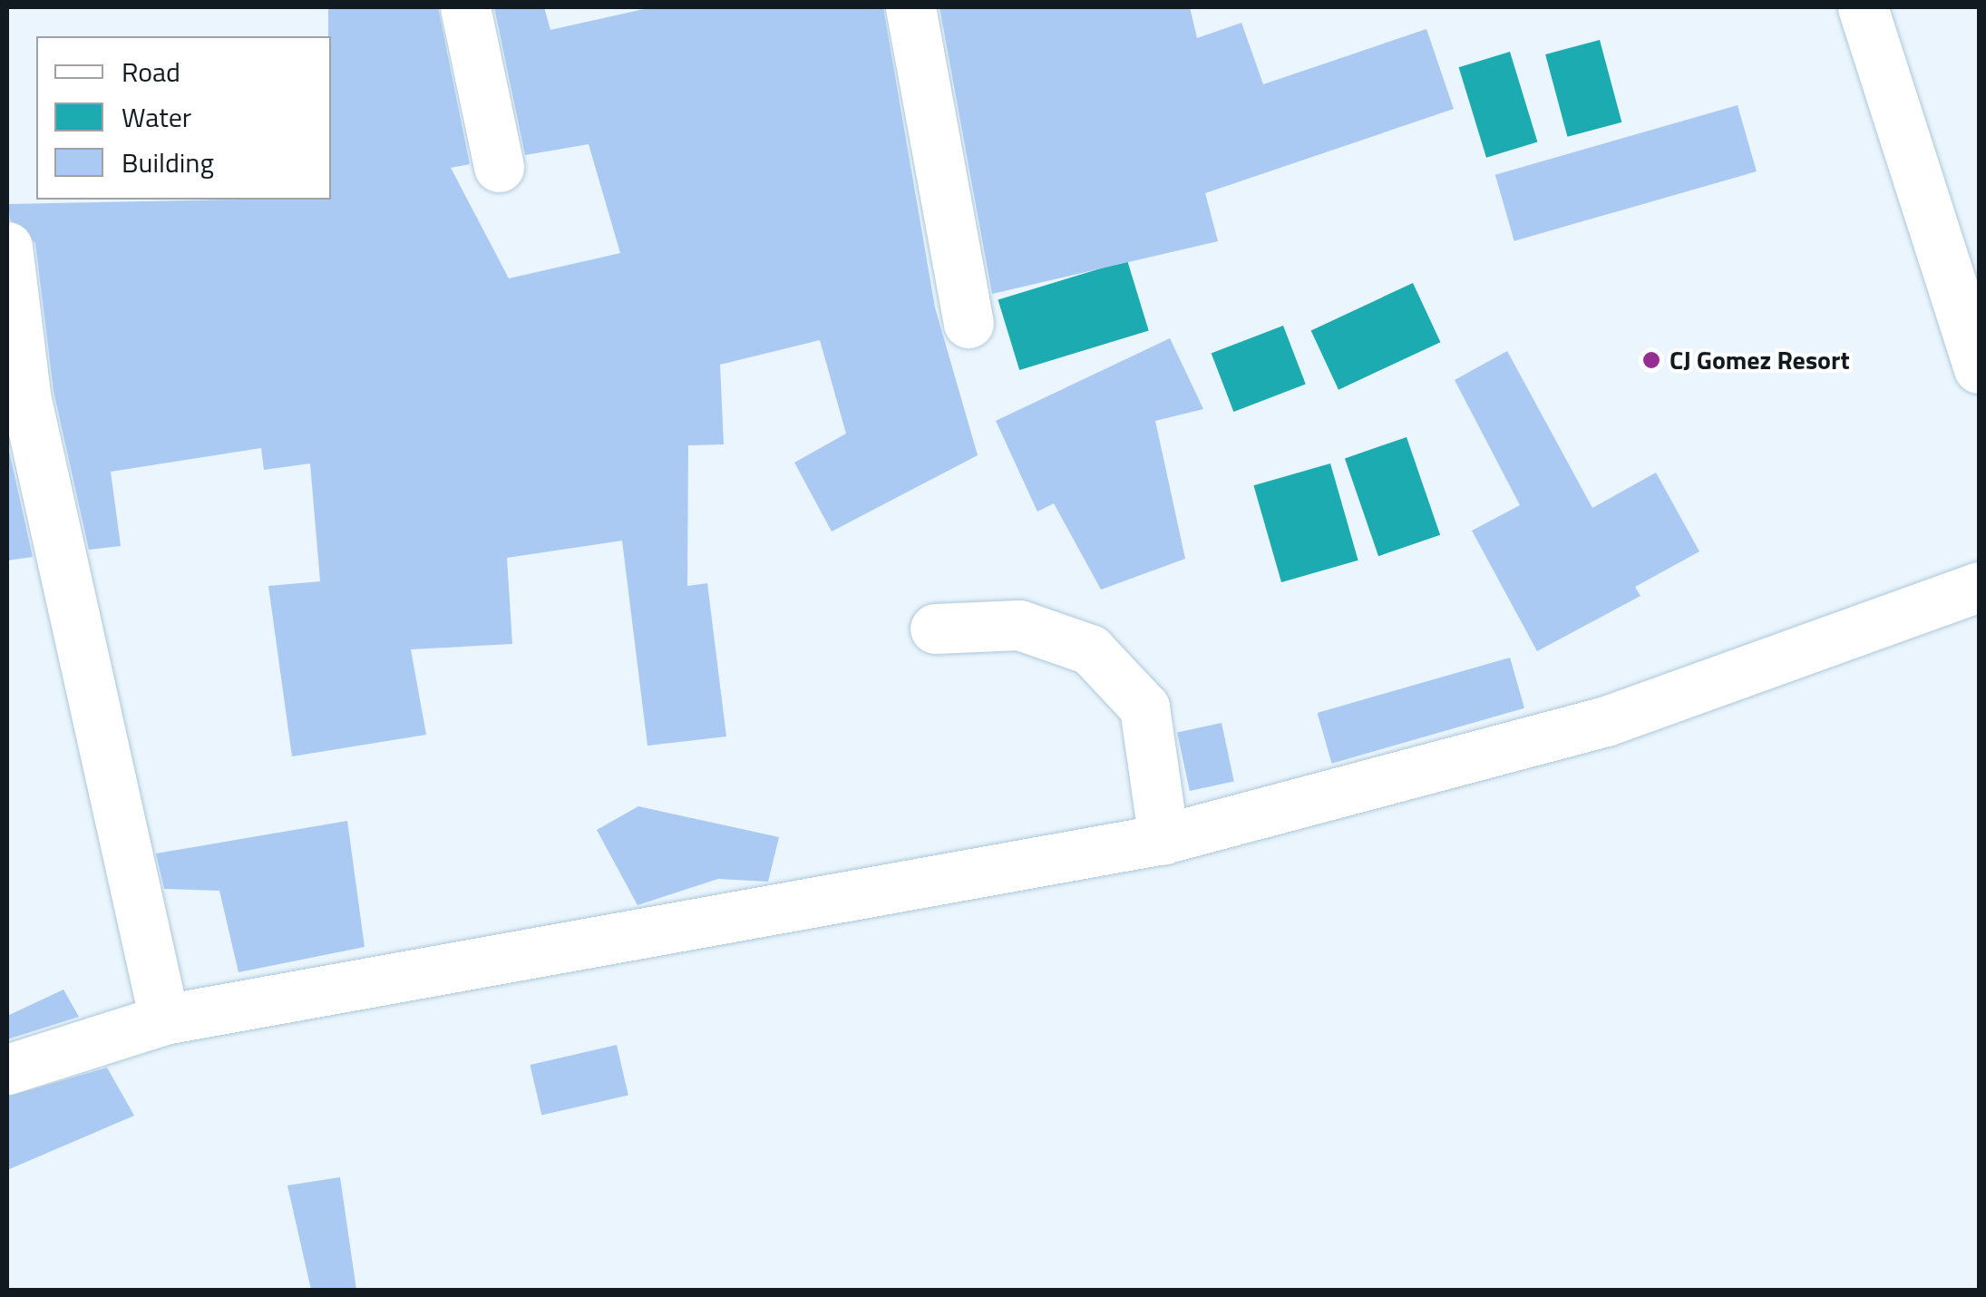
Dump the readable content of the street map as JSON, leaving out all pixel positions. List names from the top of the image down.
{
  "places": ["CJ Gomez Resort"],
  "legend": ["Road", "Water", "Building"]
}
